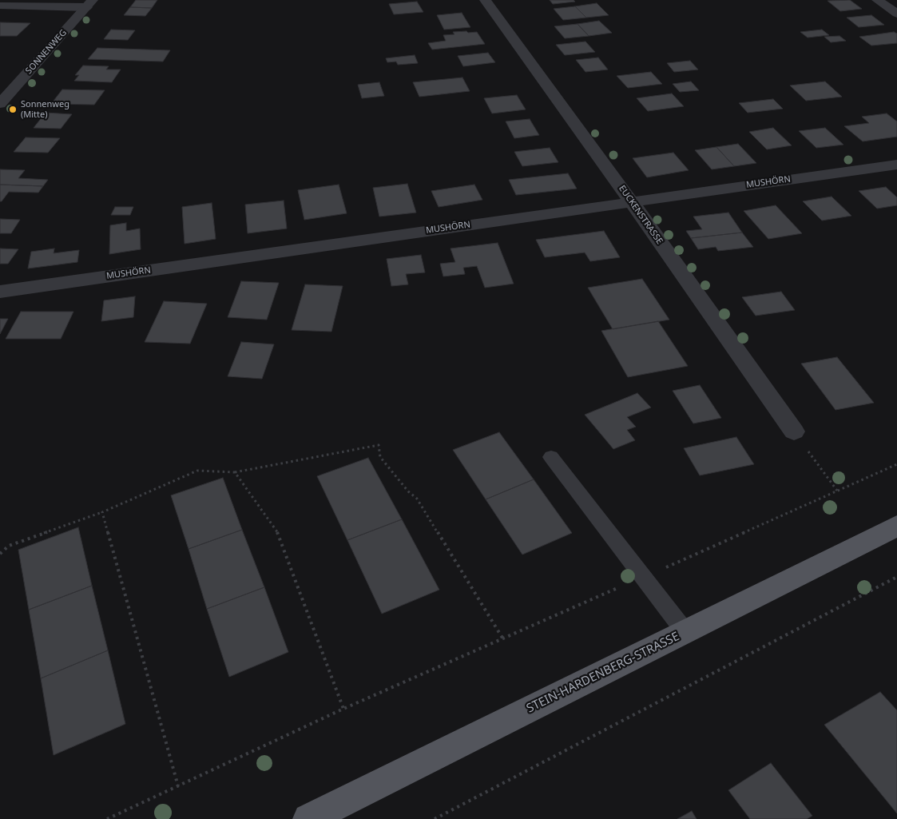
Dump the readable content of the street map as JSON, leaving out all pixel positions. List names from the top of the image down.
{
  "streets": {
    "main road": ["STEIN-HARDENBERG-STRASSE"],
    "street": ["SONNENWEG", "MUSHÖRN", "EUCKENSTRASSE"]
  },
  "crossings": [
    ["MUSHÖRN", "EUCKENSTRASSE"]
  ],
  "places": ["Sonnenweg (Mitte)"]
}
